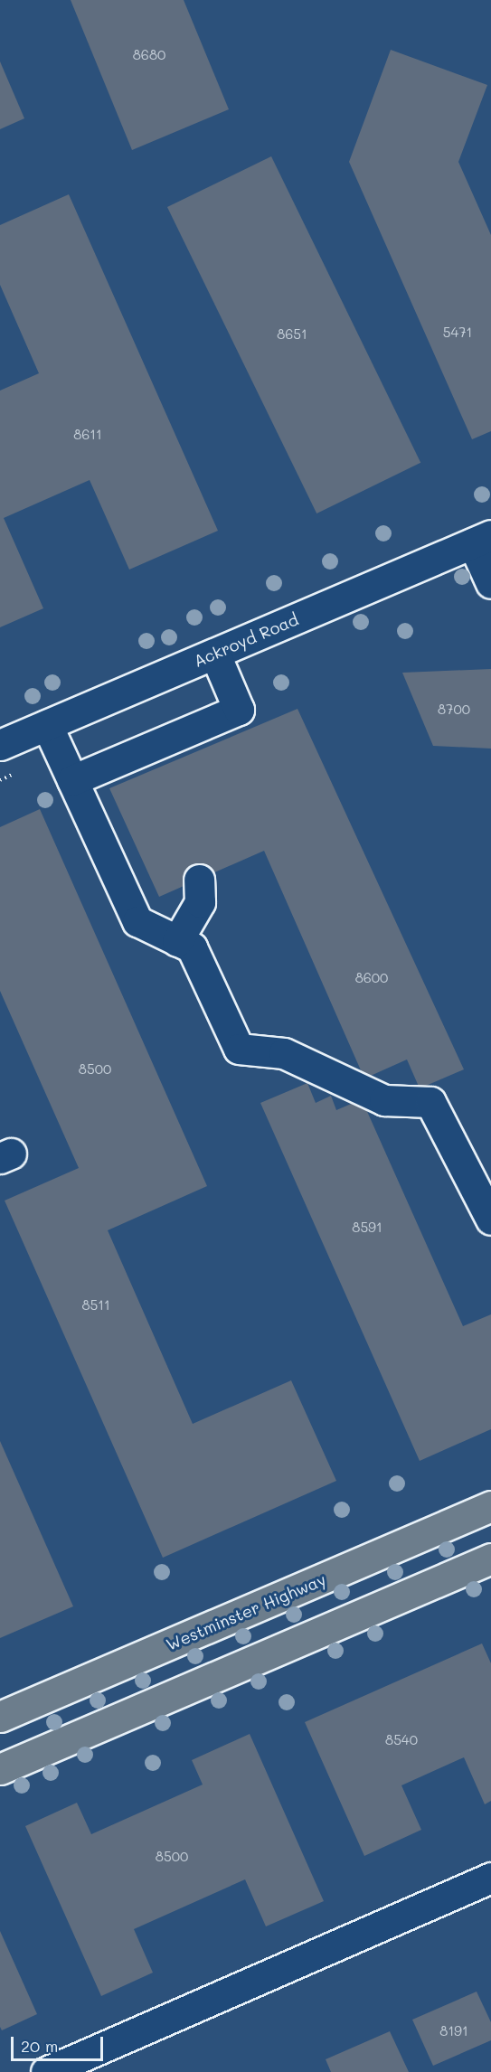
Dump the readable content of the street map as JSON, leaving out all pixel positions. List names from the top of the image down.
{
  "streets": {
    "main road": ["Westminster Highway"],
    "street": ["Ackroyd Road"]
  },
  "house_numbers": [
    "8680",
    "5471",
    "8651",
    "8611",
    "8700",
    "8600",
    "8500",
    "8591",
    "8511",
    "8540",
    "8500",
    "8191"
  ],
  "scale_bar": "20 m"
}
